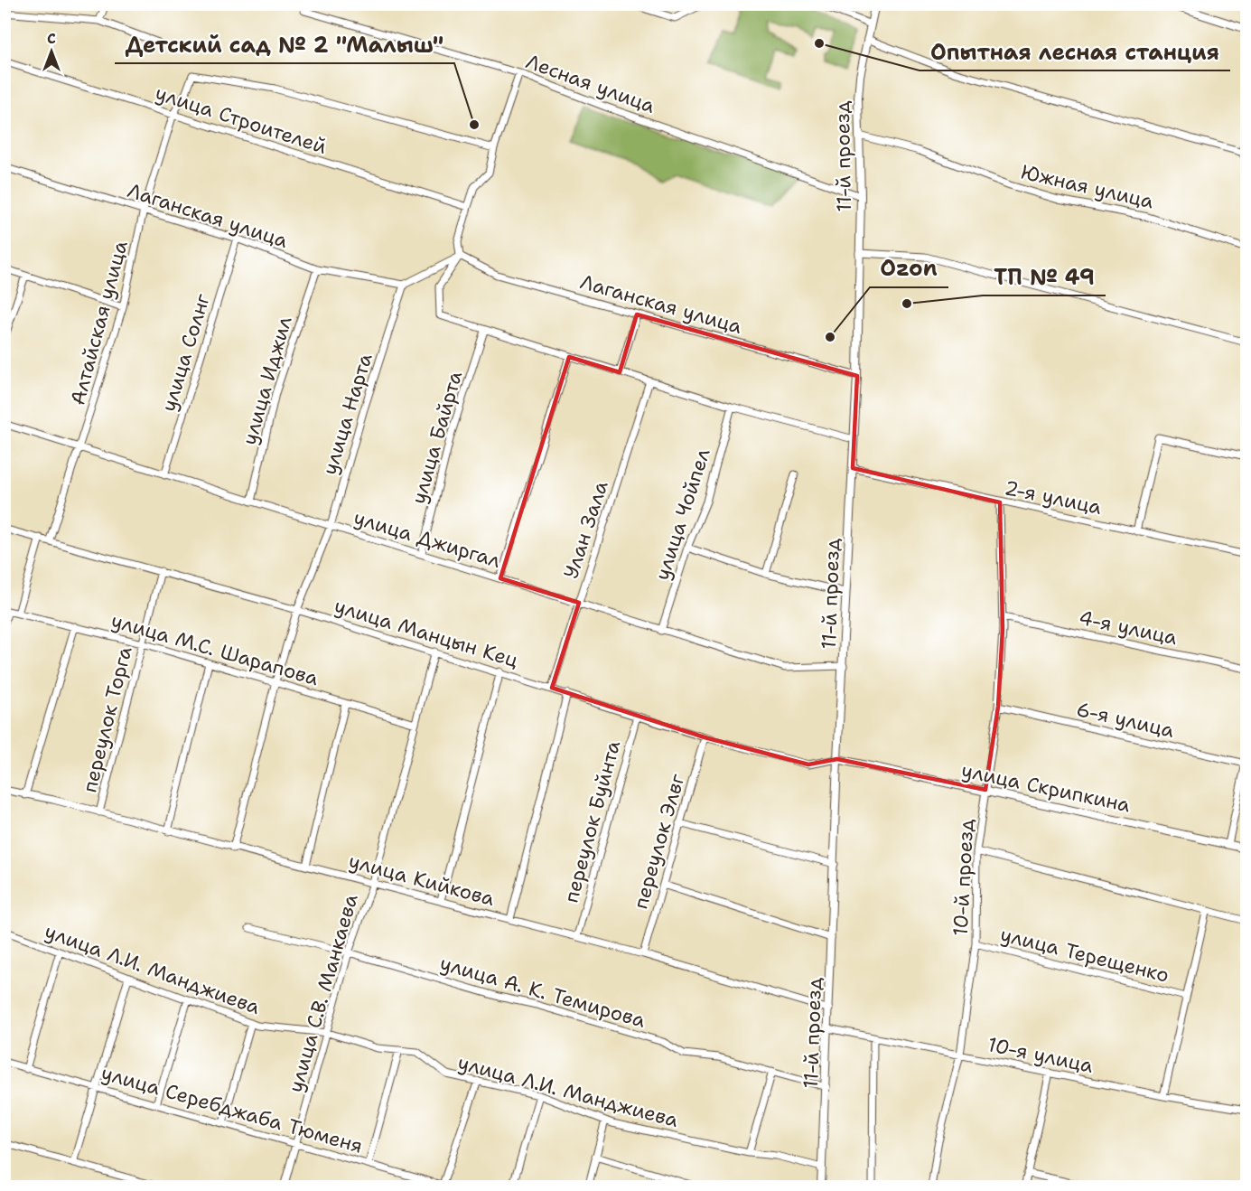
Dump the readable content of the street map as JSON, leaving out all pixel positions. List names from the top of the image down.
{
  "streets": {
    "street": [
      "Лесная улица",
      "улица Строителей",
      "11-й проезд",
      "Южная улица",
      "Лаганская улица",
      "Алтайская улица",
      "улица Солнг",
      "улица Иджил",
      "улица Нарта",
      "улица Байрта",
      "2-я улица",
      "улица Чойпел",
      "Улан Зала",
      "улица Джиргал",
      "4-я улица",
      "улица Манцын Кец",
      "улица М.С. Шарапова",
      "переулок Торга",
      "6-я улица",
      "улица Скрипкина",
      "переулок Буйнта",
      "переулок Элвг",
      "10-й проезд",
      "улица Кийкова",
      "улица Терещенко",
      "улица Л.И. Манджиева",
      "улица А. К. Темирова",
      "улица С.В. Манкаева",
      "10-я улица",
      "улица Серебджаба Тюменя"
    ]
  },
  "crossings": [
    ["Лесная улица", "11-й проезд"],
    ["улица Строителей", "Алтайская улица"],
    ["11-й проезд", "Южная улица"],
    ["11-й проезд", "Лаганская улица"],
    ["11-й проезд", "2-я улица"],
    ["11-й проезд", "улица Джиргал"],
    ["11-й проезд", "улица Манцын Кец"],
    ["11-й проезд", "улица Скрипкина"],
    ["11-й проезд", "улица Кийкова"],
    ["11-й проезд", "улица Л.И. Манджиева"],
    ["11-й проезд", "улица А. К. Темирова"],
    ["11-й проезд", "10-я улица"],
    ["Лаганская улица", "Алтайская улица"],
    ["Лаганская улица", "улица Солнг"],
    ["Лаганская улица", "улица Иджил"],
    ["Лаганская улица", "улица Нарта"],
    ["Алтайская улица", "улица Джиргал"],
    ["Алтайская улица", "улица Манцын Кец"],
    ["улица Солнг", "улица Джиргал"],
    ["улица Иджил", "улица Джиргал"],
    ["улица Нарта", "улица Джиргал"],
    ["улица Нарта", "улица Манцын Кец"],
    ["улица Нарта", "улица М.С. Шарапова"],
    ["улица Нарта", "улица Кийкова"],
    ["улица Байрта", "улица Джиргал"],
    ["2-я улица", "10-й проезд"],
    ["улица Чойпел", "улица Джиргал"],
    ["Улан Зала", "улица Джиргал"],
    ["Улан Зала", "улица Манцын Кец"],
    ["4-я улица", "10-й проезд"],
    ["улица Манцын Кец", "переулок Торга"],
    ["улица Манцын Кец", "улица Скрипкина"],
    ["улица Манцын Кец", "переулок Буйнта"],
    ["улица Манцын Кец", "переулок Элвг"],
    ["улица Манцын Кец", "улица С.В. Манкаева"],
    ["улица М.С. Шарапова", "переулок Торга"],
    ["улица М.С. Шарапова", "улица С.В. Манкаева"],
    ["переулок Торга", "улица Кийкова"],
    ["6-я улица", "10-й проезд"],
    ["улица Скрипкина", "10-й проезд"],
    ["переулок Буйнта", "улица Кийкова"],
    ["переулок Элвг", "улица Кийкова"],
    ["10-й проезд", "улица Терещенко"],
    ["10-й проезд", "10-я улица"],
    ["улица Кийкова", "улица С.В. Манкаева"],
    ["улица Л.И. Манджиева", "улица С.В. Манкаева"],
    ["улица А. К. Темирова", "улица С.В. Манкаева"],
    ["улица С.В. Манкаева", "улица Серебджаба Тюменя"]
  ],
  "places": [
    "Опытная лесная станция",
    "Детский сад № 2 \"Малыш\"",
    "ТП № 49",
    "Ozon"
  ],
  "north": "top"
}
